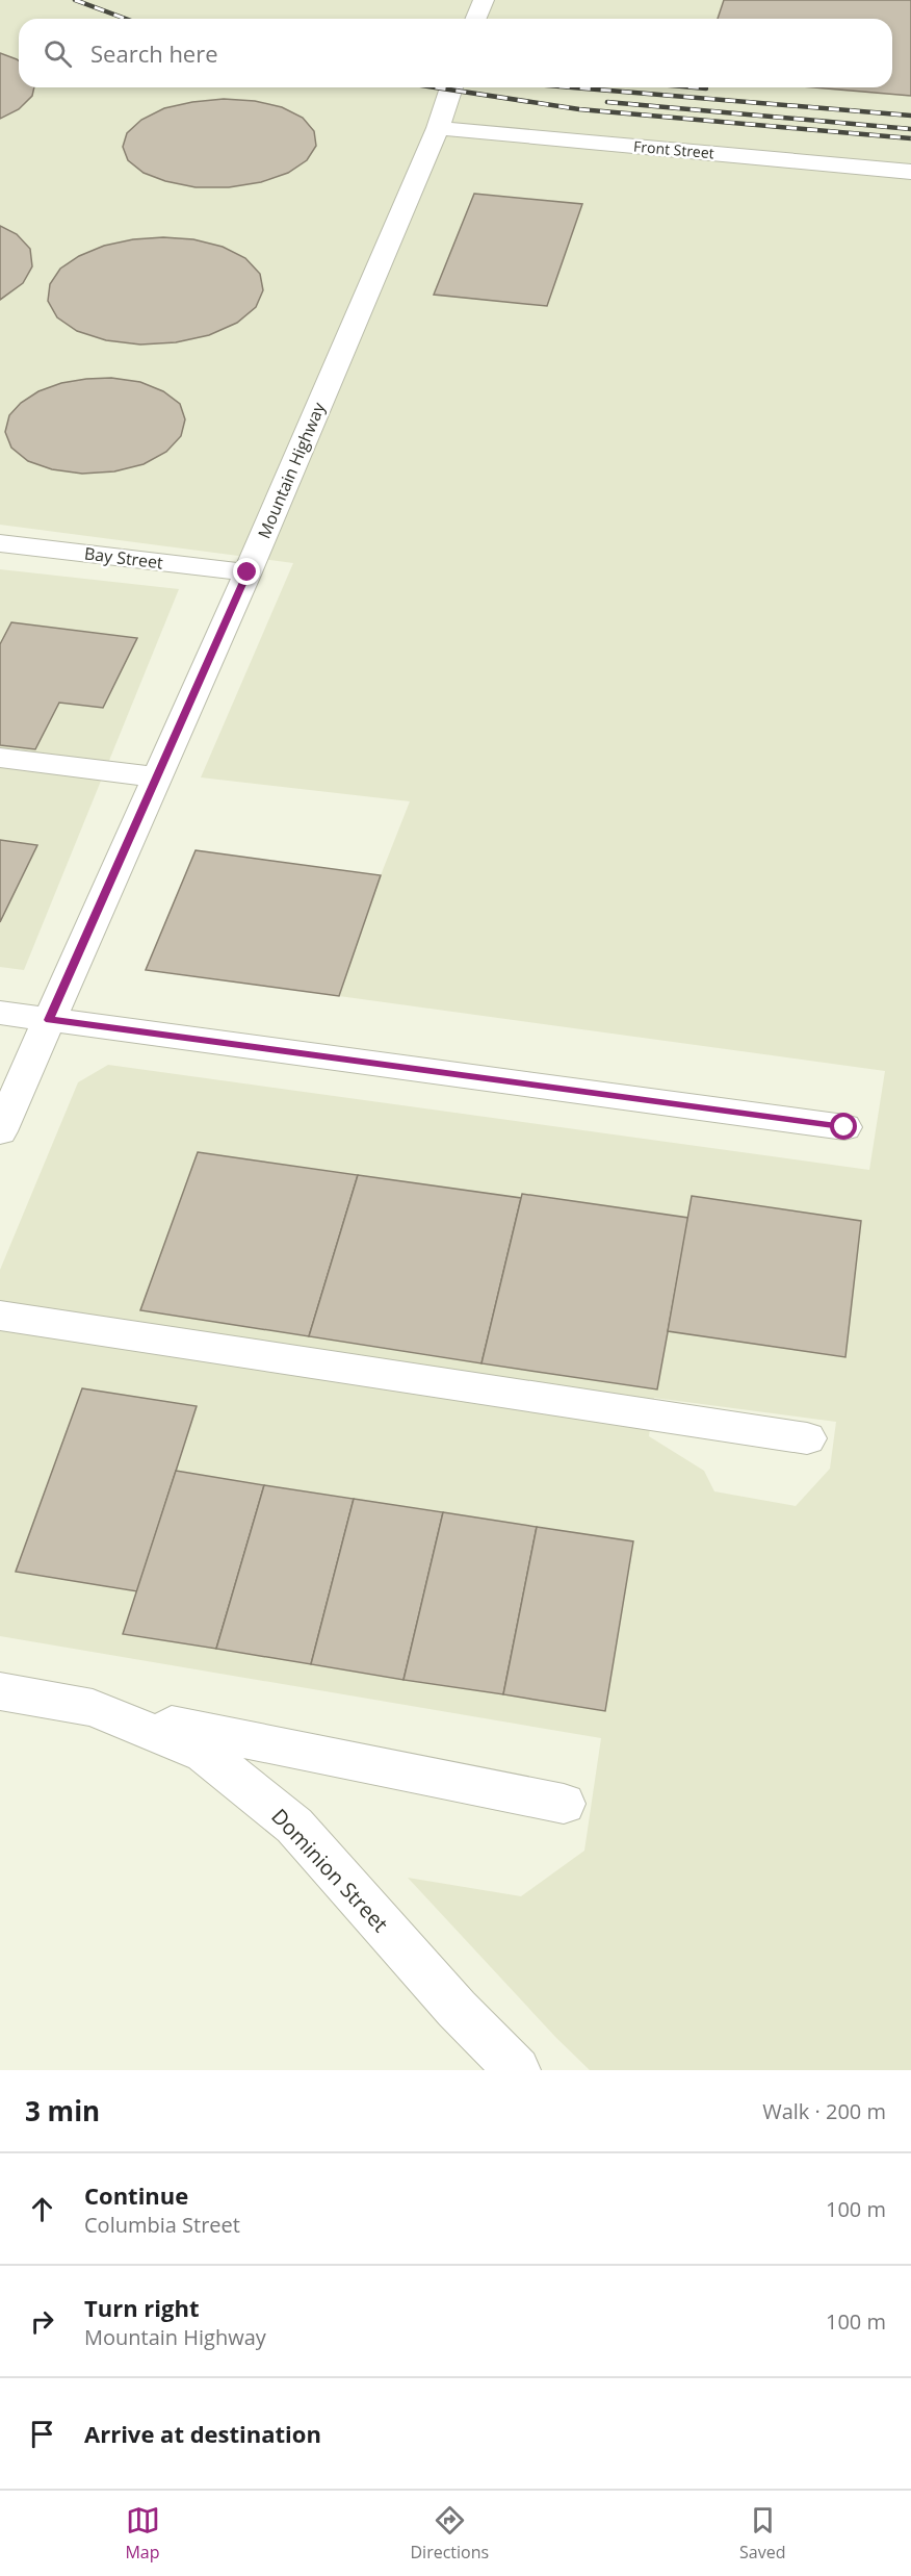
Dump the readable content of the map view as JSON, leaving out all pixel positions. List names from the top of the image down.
{
  "streets": {
    "street": [
      "Front Street",
      "Mountain Highway",
      "Bay Street",
      "Dominion Street"
    ]
  },
  "crossings": [
    ["Front Street", "Mountain Highway"],
    ["Mountain Highway", "Bay Street"]
  ],
  "page": {
    "search": "Search here",
    "heading": ["3 min", "Walk · 200 m"],
    "list": [
      ["Continue", "Columbia Street", "100 m"],
      ["Turn right", "Mountain Highway", "100 m"],
      "Arrive at destination"
    ],
    "nav": ["Map", "Directions", "Saved"]
  }
}
